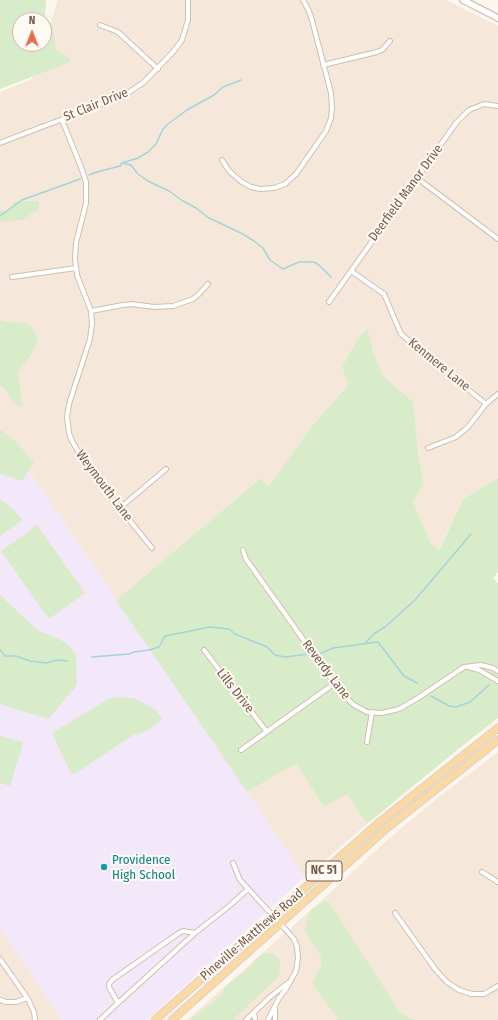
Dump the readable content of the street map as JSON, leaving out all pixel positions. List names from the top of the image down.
{
  "streets": {
    "main road": ["NC 51", "Pineville-Matthews Road"],
    "street": [
      "St Clair Drive",
      "Deerfield Manor Drive",
      "Kenmere Lane",
      "Weymouth Lane",
      "Reverdy Lane",
      "Lills Drive"
    ]
  },
  "crossings": [
    ["St Clair Drive", "Weymouth Lane"],
    ["Deerfield Manor Drive", "Kenmere Lane"]
  ],
  "places": ["Providence High School"],
  "north": "top"
}
